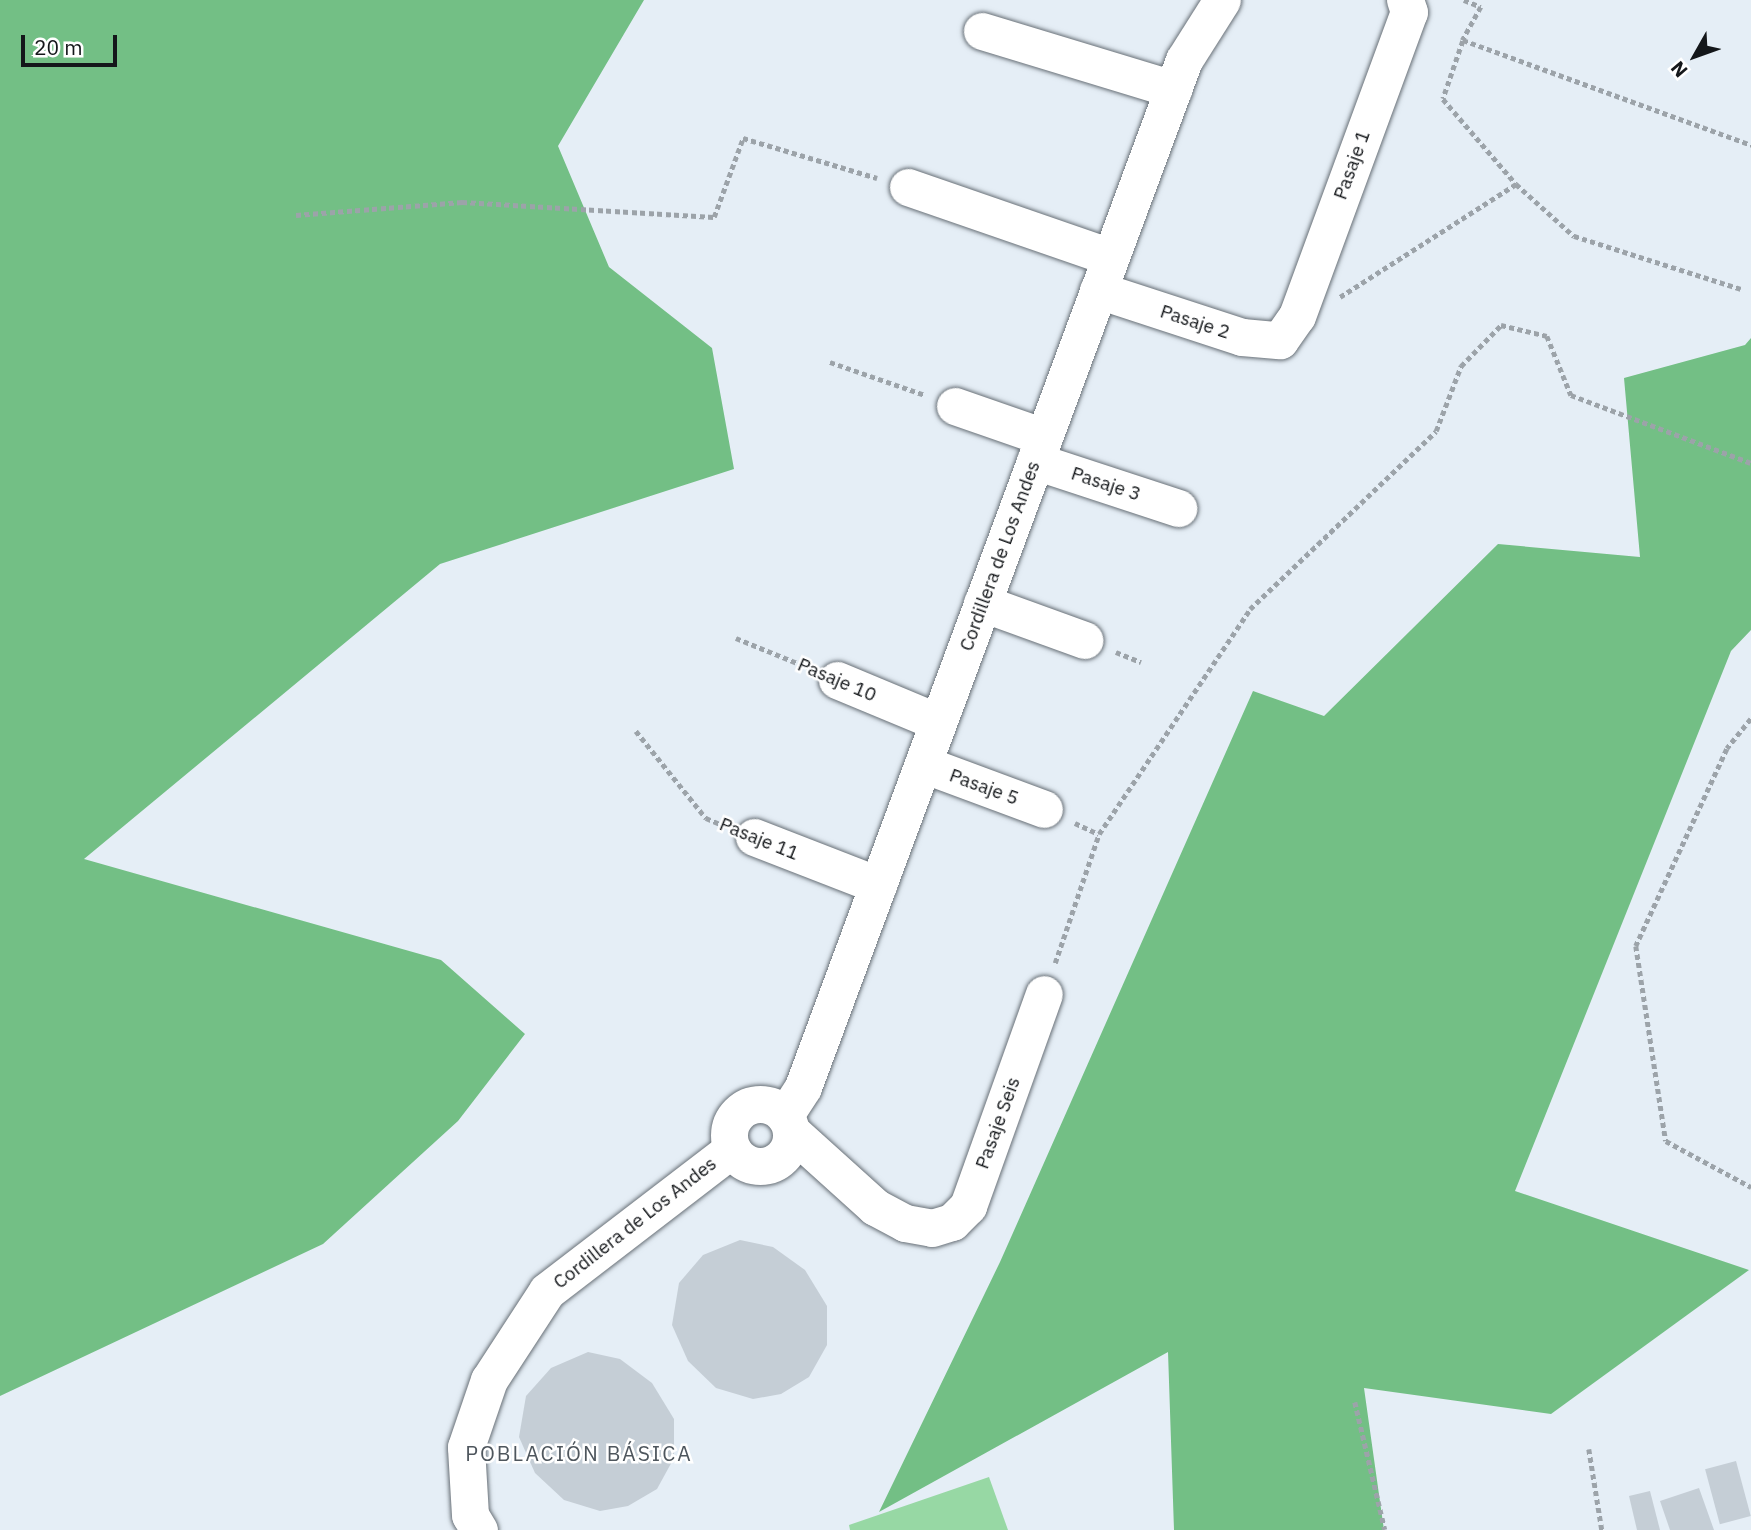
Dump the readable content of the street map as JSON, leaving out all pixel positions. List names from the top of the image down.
{
  "streets": {
    "street": [
      "Pasaje 1",
      "Pasaje 2",
      "Pasaje 3",
      "Cordillera de Los Andes",
      "Pasaje 10",
      "Pasaje 5",
      "Pasaje 11",
      "Pasaje Seis"
    ]
  },
  "crossings": [
    ["Pasaje 1", "Pasaje 2"],
    ["Pasaje 2", "Cordillera de Los Andes"],
    ["Pasaje 3", "Cordillera de Los Andes"],
    ["Cordillera de Los Andes", "Pasaje 10"],
    ["Cordillera de Los Andes", "Pasaje 5"],
    ["Cordillera de Los Andes", "Pasaje 11"],
    ["Cordillera de Los Andes", "Pasaje Seis"]
  ],
  "districts": ["POBLACIÓN BÁSICA"],
  "scale_bar": "20 m",
  "north": "bottom left"
}
